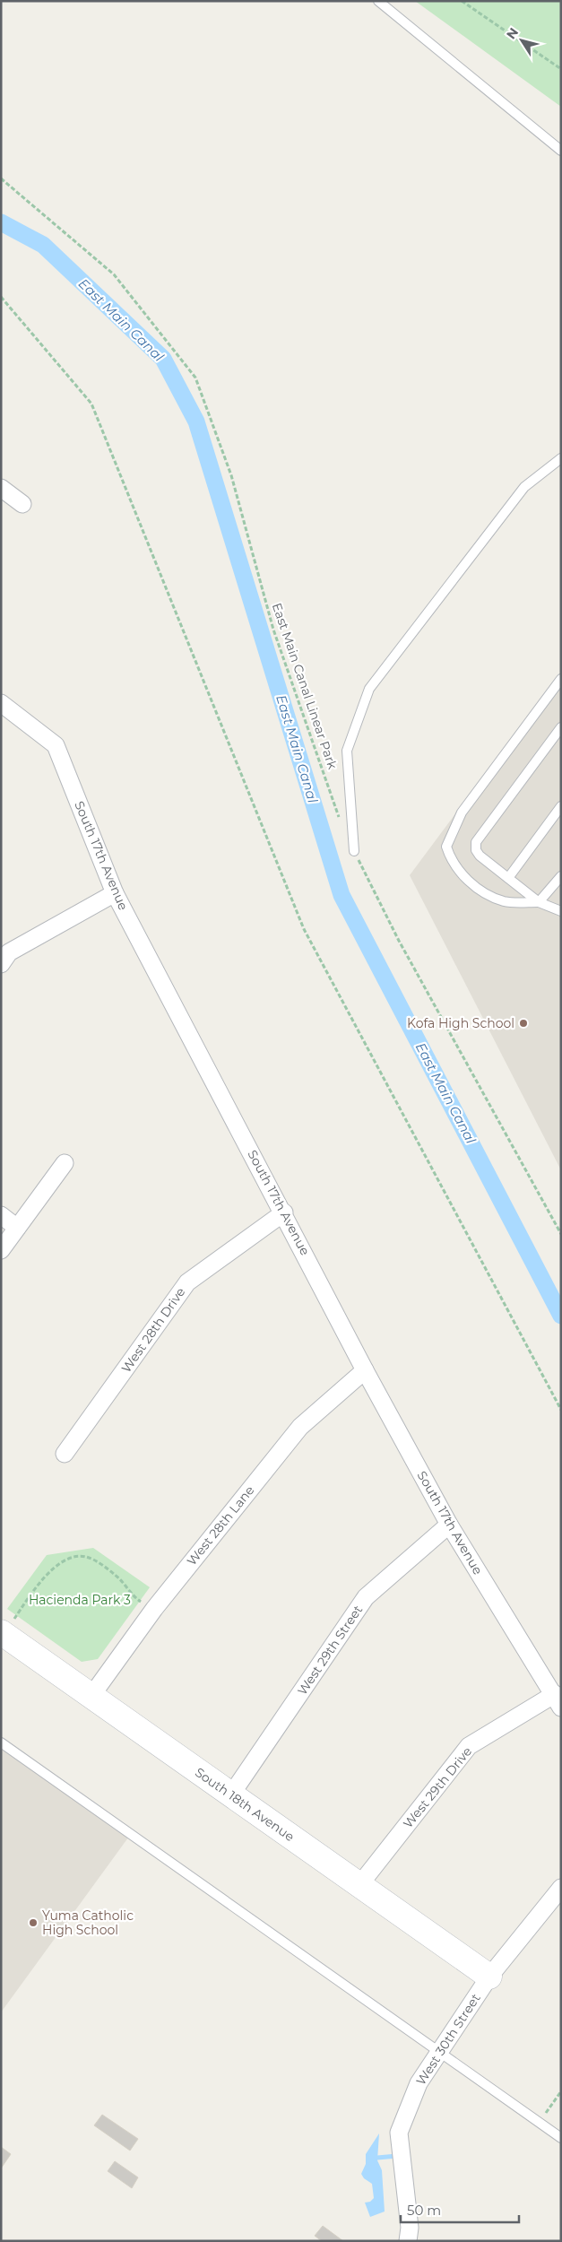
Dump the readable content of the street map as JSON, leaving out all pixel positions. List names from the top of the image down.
{
  "streets": {
    "street": [
      "South 17th Avenue",
      "West 28th Drive",
      "West 28th Lane",
      "West 29th Street",
      "West 29th Drive",
      "South 18th Avenue",
      "West 30th Street"
    ],
    "path": ["East Main Canal Linear Park"]
  },
  "crossings": [
    ["South 17th Avenue", "West 28th Drive"],
    ["South 17th Avenue", "West 28th Lane"],
    ["South 17th Avenue", "West 29th Street"],
    ["South 17th Avenue", "West 29th Drive"],
    ["West 28th Lane", "South 18th Avenue"],
    ["West 29th Street", "South 18th Avenue"],
    ["West 29th Drive", "South 18th Avenue"],
    ["South 18th Avenue", "West 30th Street"]
  ],
  "water": ["East Main Canal"],
  "parks": ["Hacienda Park 3"],
  "places": ["Kofa High School", "Yuma Catholic High School"],
  "scale_bar": "50 m",
  "north": "top left"
}
